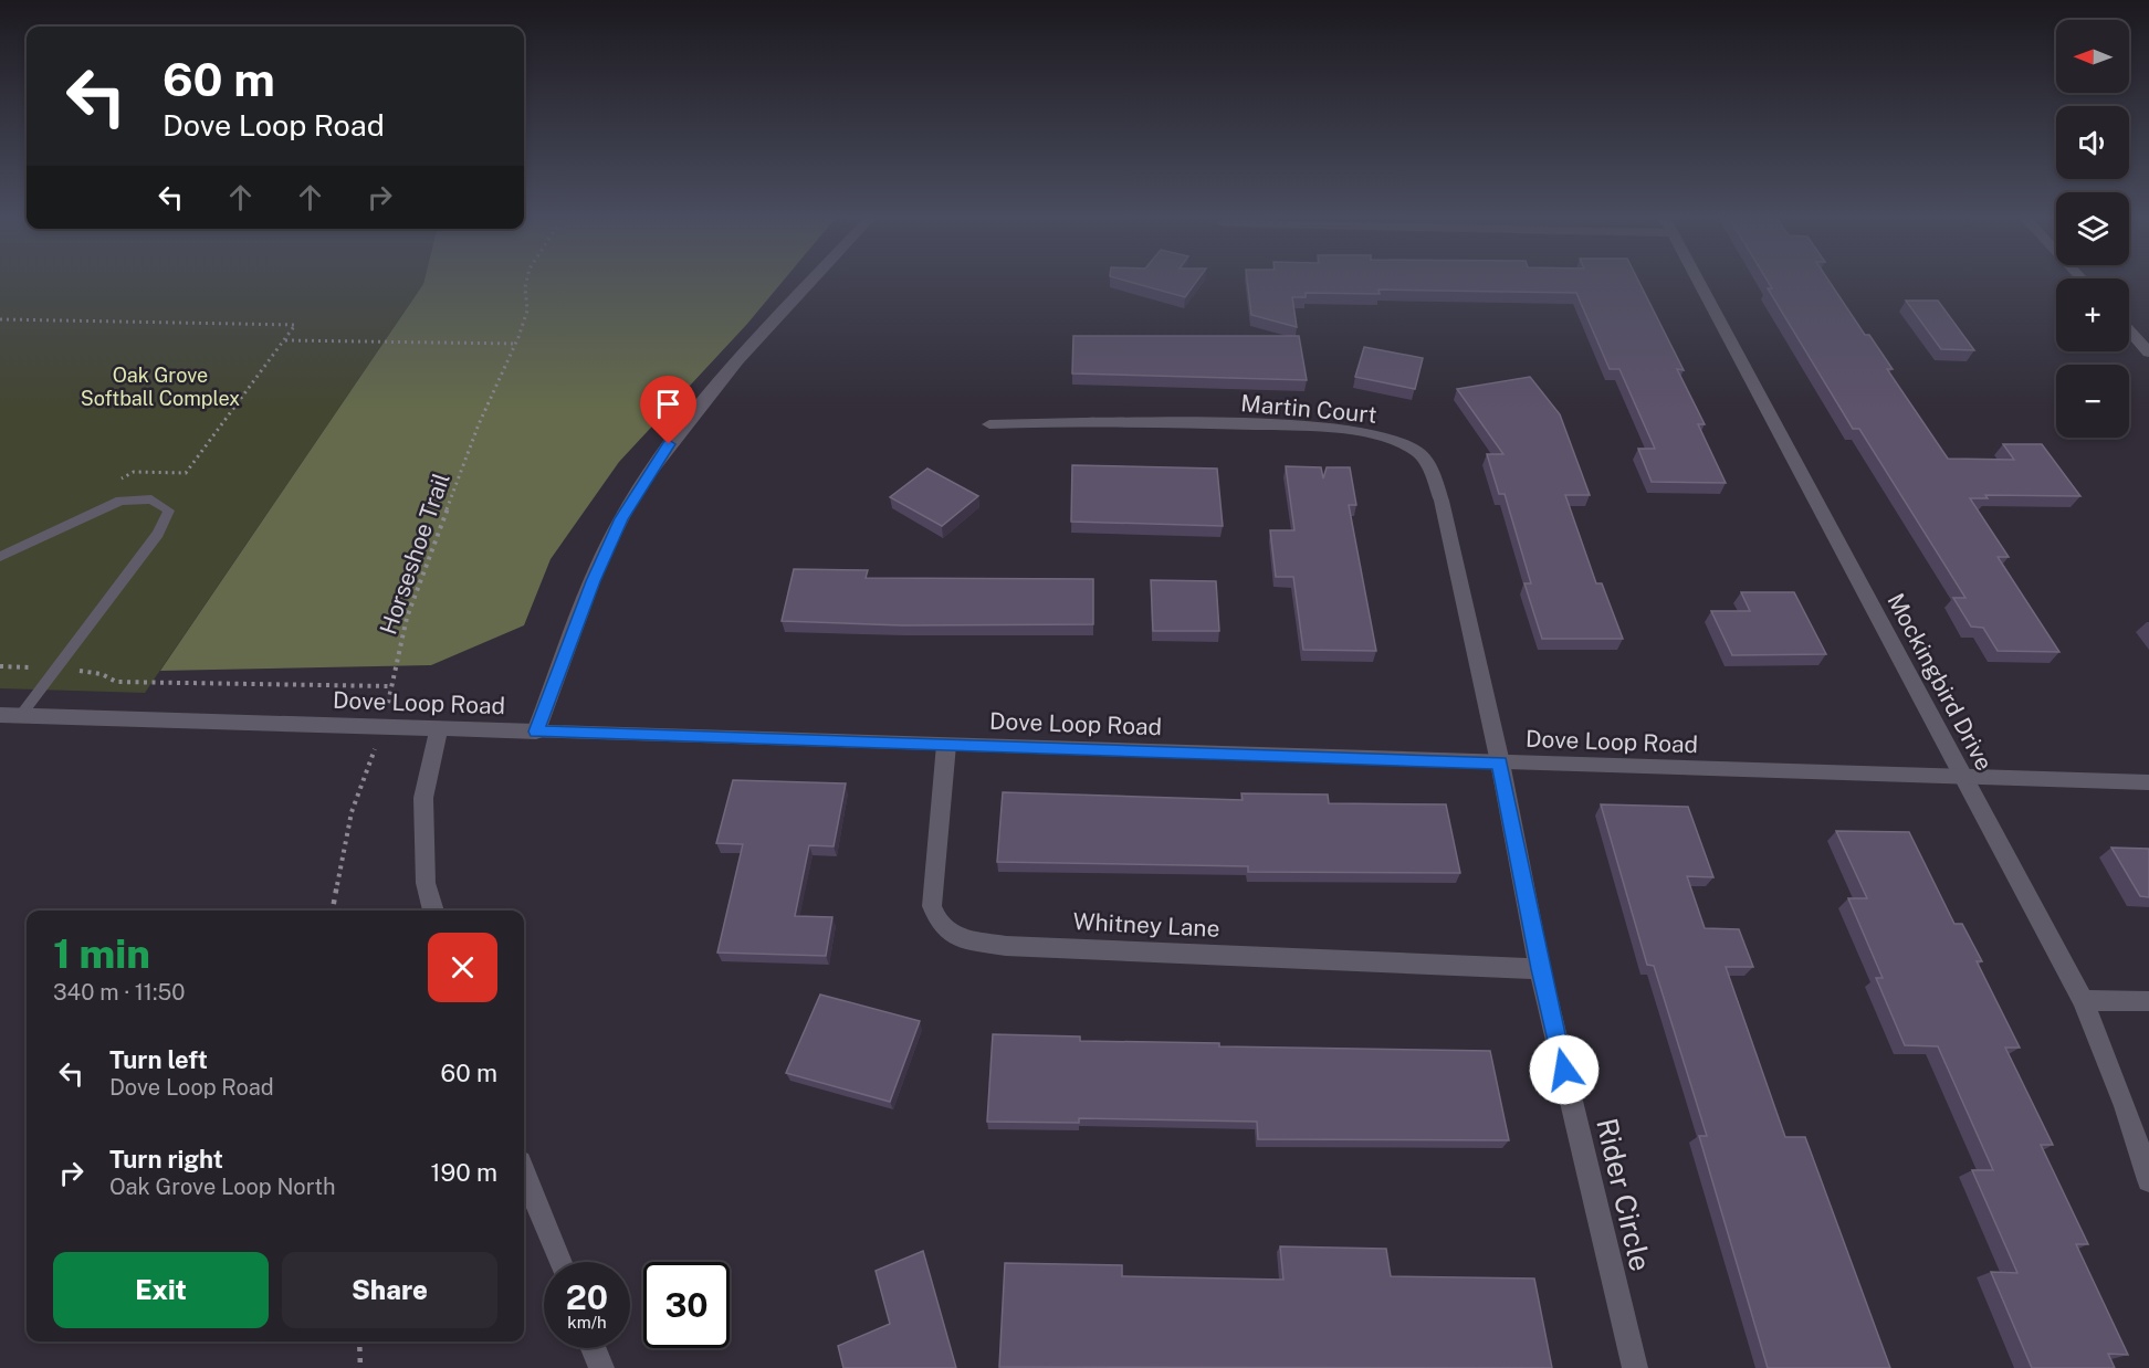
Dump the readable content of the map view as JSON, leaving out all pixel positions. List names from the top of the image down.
{
  "streets": {
    "street": [
      "Martin Court",
      "Mockingbird Drive",
      "Dove Loop Road",
      "Whitney Lane",
      "Rider Circle"
    ],
    "path": ["Horseshoe Trail"]
  },
  "crossings": [
    ["Martin Court", "Dove Loop Road"],
    ["Martin Court", "Rider Circle"],
    ["Horseshoe Trail", "Dove Loop Road"],
    ["Mockingbird Drive", "Dove Loop Road"],
    ["Dove Loop Road", "Whitney Lane"],
    ["Dove Loop Road", "Rider Circle"],
    ["Whitney Lane", "Rider Circle"]
  ],
  "parks": ["Oak Grove Softball Complex"],
  "north": "left",
  "page": {
    "map_buttons": ["+", "−"],
    "turn": ["60 m", "Dove Loop Road"],
    "heading": ["1 min", "340 m · 11:50"],
    "list": [
      {
        "name": "Turn left",
        "note": "Dove Loop Road",
        "value": "60 m"
      },
      {
        "name": "Turn right",
        "note": "Oak Grove Loop North",
        "value": "190 m"
      }
    ],
    "buttons": ["Exit", "Share"],
    "speed": "20 km/h",
    "limit": "30"
  }
}
